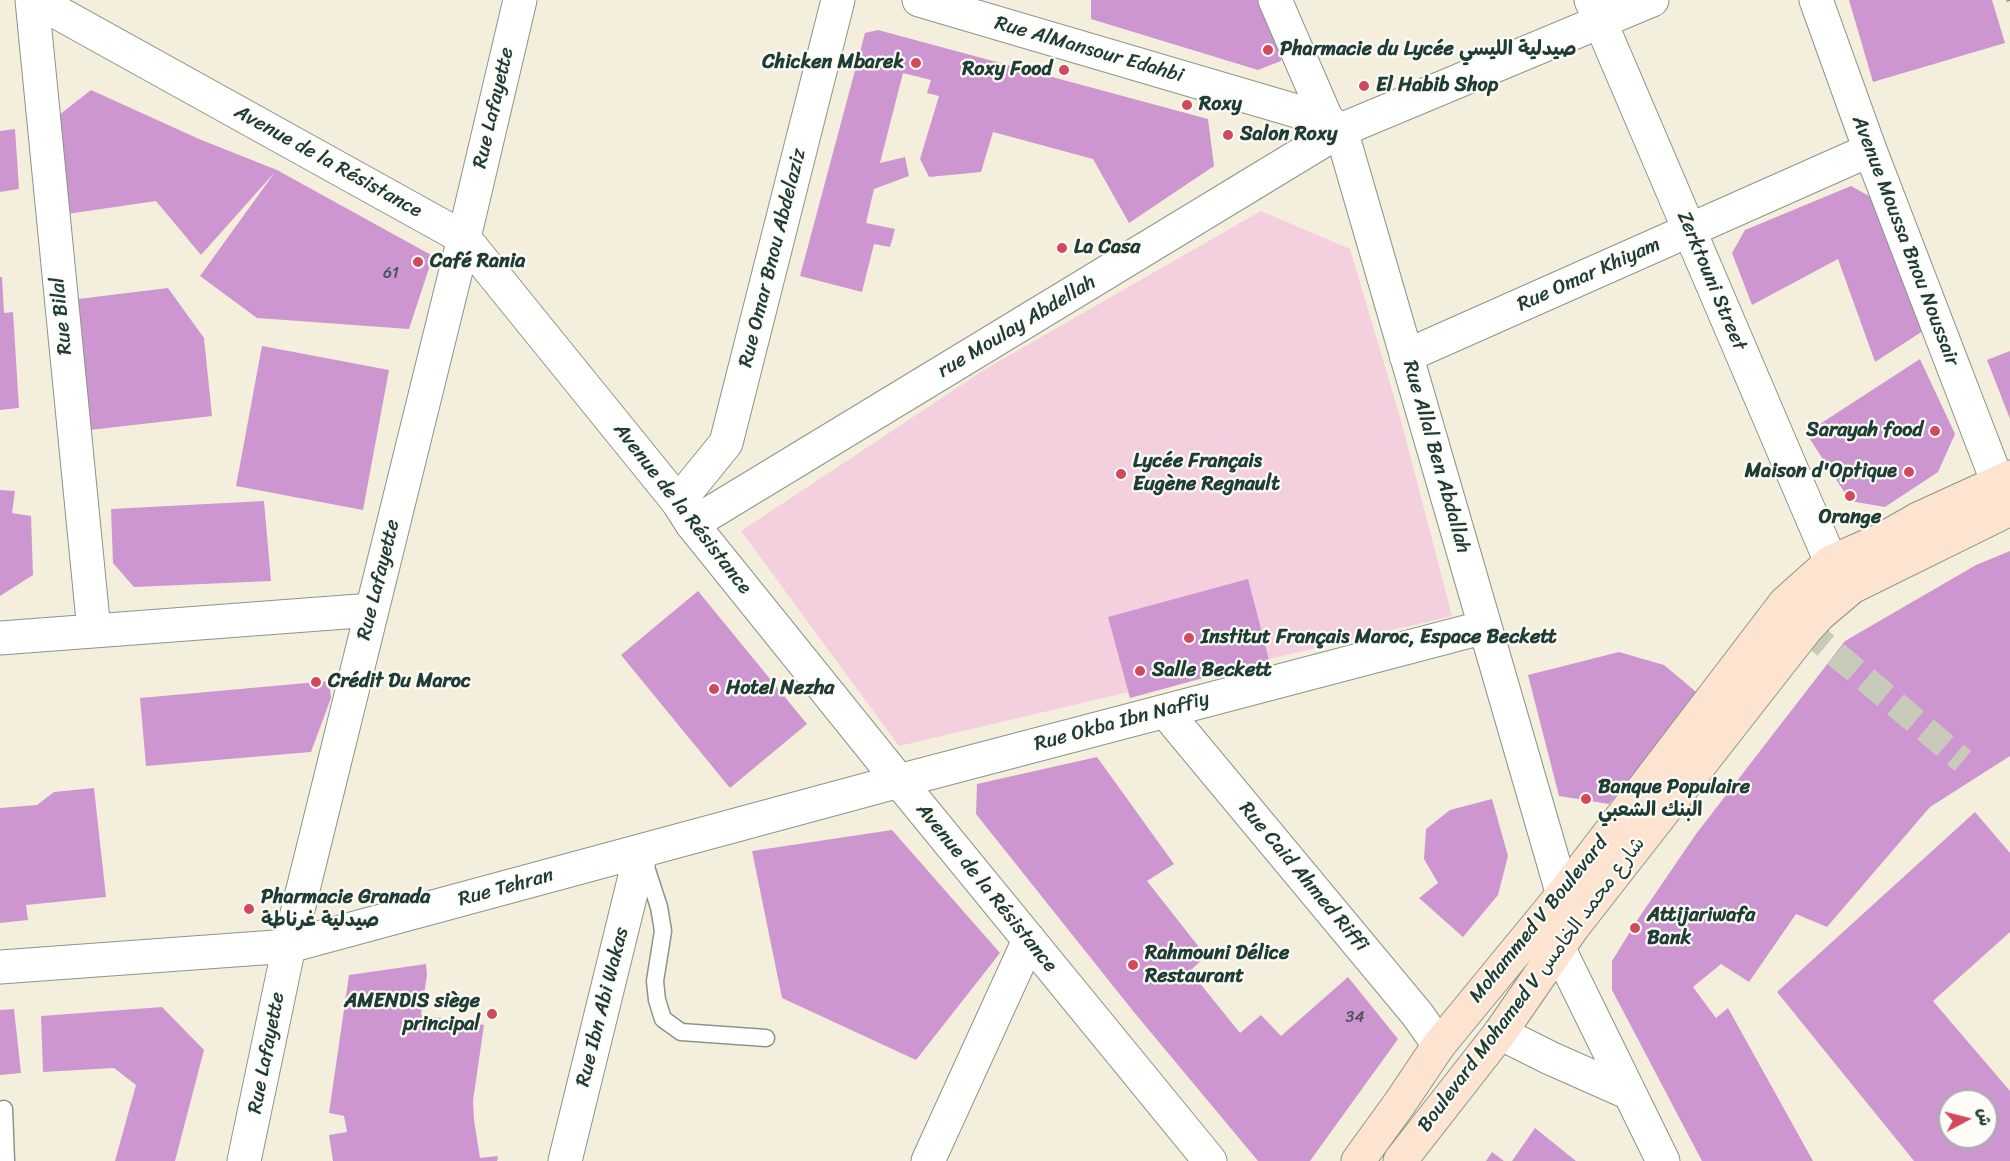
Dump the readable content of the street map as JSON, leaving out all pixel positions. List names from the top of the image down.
{
  "streets": {
    "main road": ["Mohammed V Boulevard", "Boulevard Mohamed V شارع محمد الخامس"],
    "street": [
      "Rue AlMansour Edahbi",
      "Rue Lafayette",
      "Avenue de la Résistance",
      "Avenue Moussa Bnou Noussair",
      "Rue Omar Bnou Abdelaziz",
      "Rue Omar Khiyam",
      "Zerktouni Street",
      "Rue Bilal",
      "rue Moulay Abdellah",
      "Rue Allal Ben Abdallah",
      "Rue Okba Ibn Naffiy",
      "Rue Caid Ahmed Riffi",
      "Rue Tehran",
      "Rue Ibn Abi Wakas"
    ]
  },
  "crossings": [
    ["Rue AlMansour Edahbi", "rue Moulay Abdellah"],
    ["Rue AlMansour Edahbi", "Rue Allal Ben Abdallah"],
    ["Rue Lafayette", "Avenue de la Résistance"],
    ["Rue Lafayette", "Rue Tehran"],
    ["Avenue de la Résistance", "Rue Omar Bnou Abdelaziz"],
    ["Avenue de la Résistance", "Rue Bilal"],
    ["Avenue de la Résistance", "rue Moulay Abdellah"],
    ["Avenue de la Résistance", "Rue Okba Ibn Naffiy"],
    ["Avenue de la Résistance", "Rue Tehran"],
    ["Avenue Moussa Bnou Noussair", "Rue Omar Khiyam"],
    ["Avenue Moussa Bnou Noussair", "Mohammed V Boulevard"],
    ["Avenue Moussa Bnou Noussair", "Boulevard Mohamed V شارع محمد الخامس"],
    ["Rue Omar Bnou Abdelaziz", "rue Moulay Abdellah"],
    ["Rue Omar Khiyam", "Zerktouni Street"],
    ["Rue Omar Khiyam", "Rue Allal Ben Abdallah"],
    ["Zerktouni Street", "rue Moulay Abdellah"],
    ["Zerktouni Street", "Mohammed V Boulevard"],
    ["rue Moulay Abdellah", "Rue Allal Ben Abdallah"],
    ["Rue Allal Ben Abdallah", "Rue Okba Ibn Naffiy"],
    ["Rue Allal Ben Abdallah", "Mohammed V Boulevard"],
    ["Rue Allal Ben Abdallah", "Boulevard Mohamed V شارع محمد الخامس"],
    ["Rue Okba Ibn Naffiy", "Rue Caid Ahmed Riffi"],
    ["Rue Okba Ibn Naffiy", "Rue Tehran"],
    ["Rue Caid Ahmed Riffi", "Mohammed V Boulevard"],
    ["Rue Tehran", "Rue Ibn Abi Wakas"],
    ["Mohammed V Boulevard", "Boulevard Mohamed V شارع محمد الخامس"]
  ],
  "places": [
    "Pharmacie du Lycée صيدلية الليسي",
    "Chicken Mbarek",
    "Roxy Food",
    "El Habib Shop",
    "Roxy",
    "Salon Roxy",
    "La Casa",
    "Café Rania",
    "Sarayah food",
    "Maison d'Optique",
    "Lycée Français Eugène Regnault",
    "Orange",
    "Institut Français Maroc, Espace Beckett",
    "Salle Beckett",
    "Crédit Du Maroc",
    "Hotel Nezha",
    "Banque Populaire البنك الشعبي",
    "Pharmacie Granada صيدلية غرناطة",
    "Attijariwafa Bank",
    "Rahmouni Délice Restaurant",
    "AMENDIS siège principal"
  ],
  "house_numbers": ["61", "34"],
  "north": "right"
}
